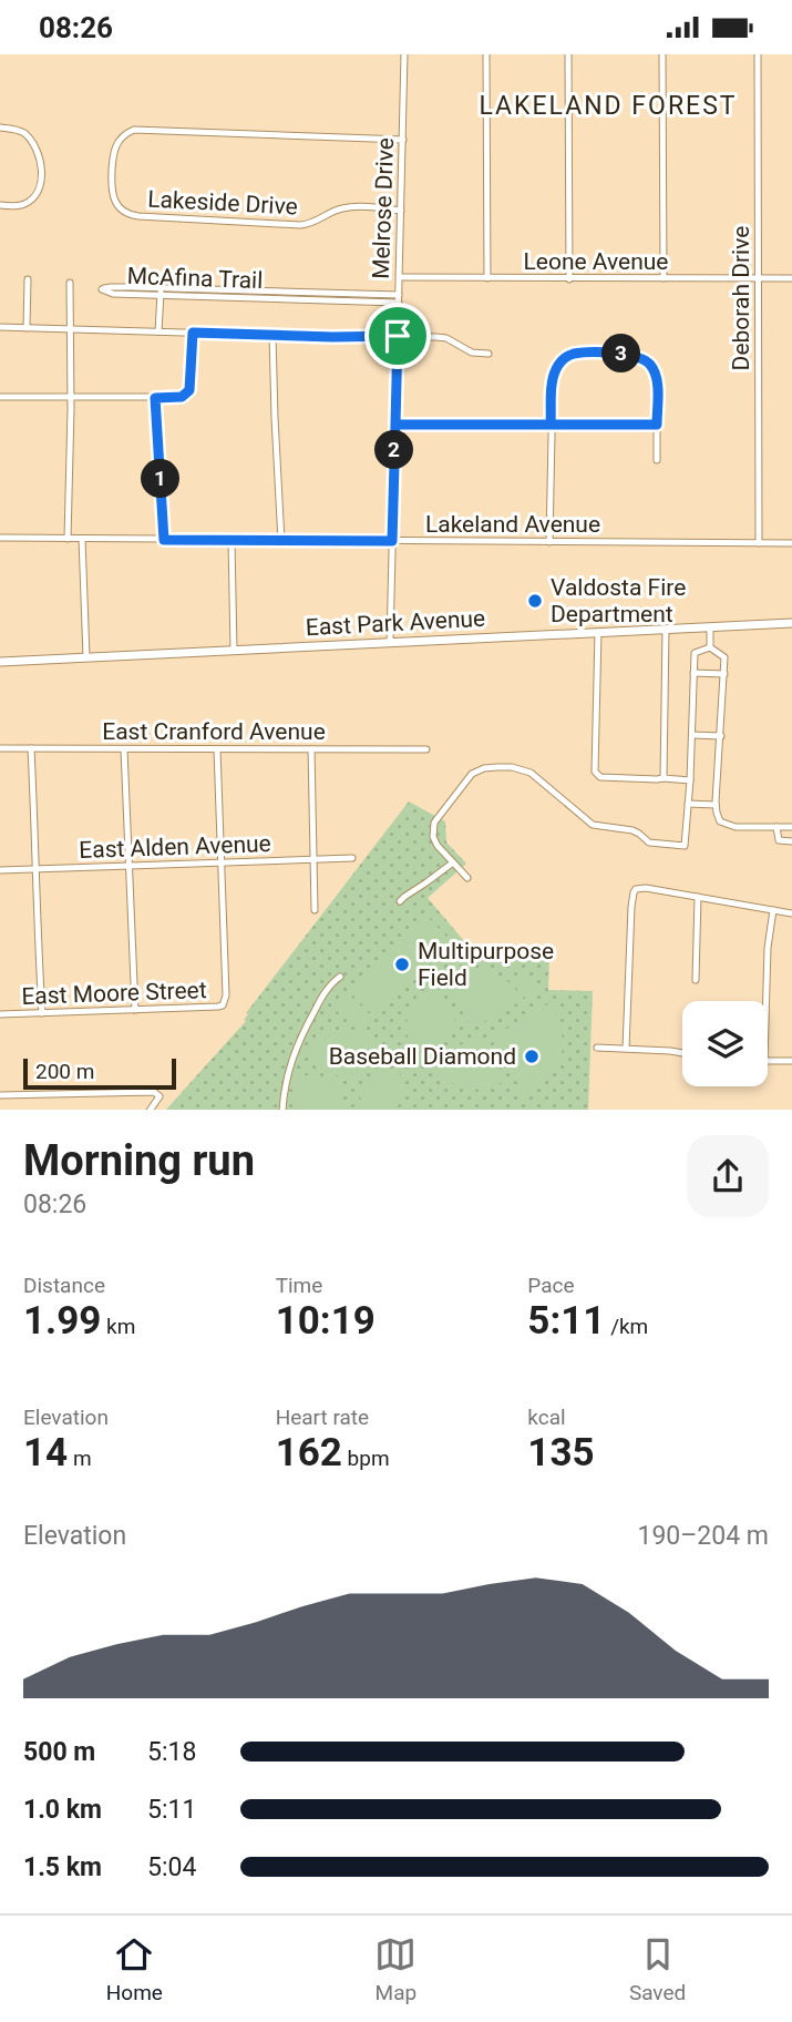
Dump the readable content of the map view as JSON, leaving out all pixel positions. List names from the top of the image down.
{
  "streets": {
    "main road": ["East Park Avenue"],
    "street": [
      "Lakeside Drive",
      "Melrose Drive",
      "Leone Avenue",
      "McAfina Trail",
      "Deborah Drive",
      "Lakeland Avenue",
      "East Cranford Avenue",
      "East Alden Avenue",
      "East Moore Street"
    ]
  },
  "crossings": [
    ["Lakeside Drive", "Melrose Drive"],
    ["Melrose Drive", "Leone Avenue"],
    ["Melrose Drive", "McAfina Trail"],
    ["Melrose Drive", "Lakeland Avenue"],
    ["Melrose Drive", "East Park Avenue"],
    ["Leone Avenue", "Deborah Drive"],
    ["Deborah Drive", "Lakeland Avenue"],
    ["East Alden Avenue", "East Moore Street"]
  ],
  "districts": ["LAKELAND FOREST"],
  "places": ["Valdosta Fire Department", "Multipurpose Field", "Baseball Diamond"],
  "scale_bar": "200 m",
  "page": {
    "status": "08:26",
    "pins": ["3", "2", "1"],
    "scale": "200 m",
    "heading": ["Morning run", "08:26"],
    "stats": [
      ["Distance", "1.99 km"],
      ["Time", "10:19"],
      ["Pace", "5:11 /km"],
      ["Elevation", "14 m"],
      ["Heart rate", "162 bpm"],
      ["kcal", "135"]
    ],
    "chart": ["Elevation", "190–204 m"],
    "list": [
      {
        "name": "500 m",
        "note": "5:18"
      },
      {
        "name": "1.0 km",
        "note": "5:11"
      },
      {
        "name": "1.5 km",
        "note": "5:04"
      }
    ],
    "tabs": ["Home", "Map", "Saved"]
  }
}
